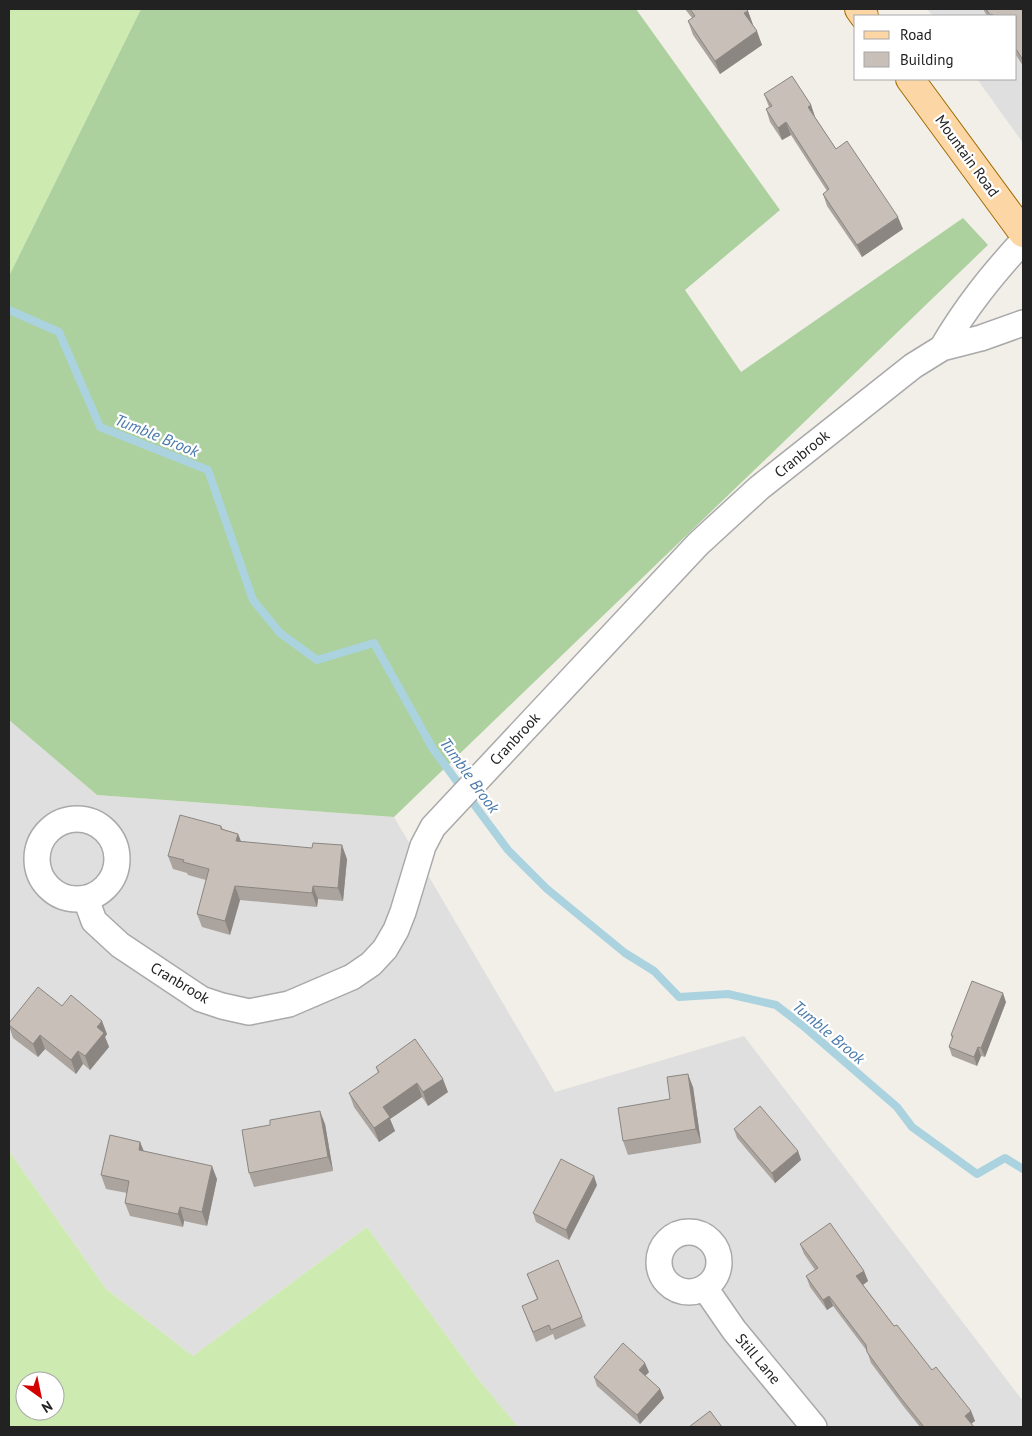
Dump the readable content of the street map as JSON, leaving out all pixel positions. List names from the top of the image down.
{
  "streets": {
    "main road": ["Mountain Road"],
    "street": ["Cranbrook", "Still Lane"]
  },
  "water": ["Tumble Brook"],
  "legend": ["Road", "Building"],
  "north": "bottom right"
}
